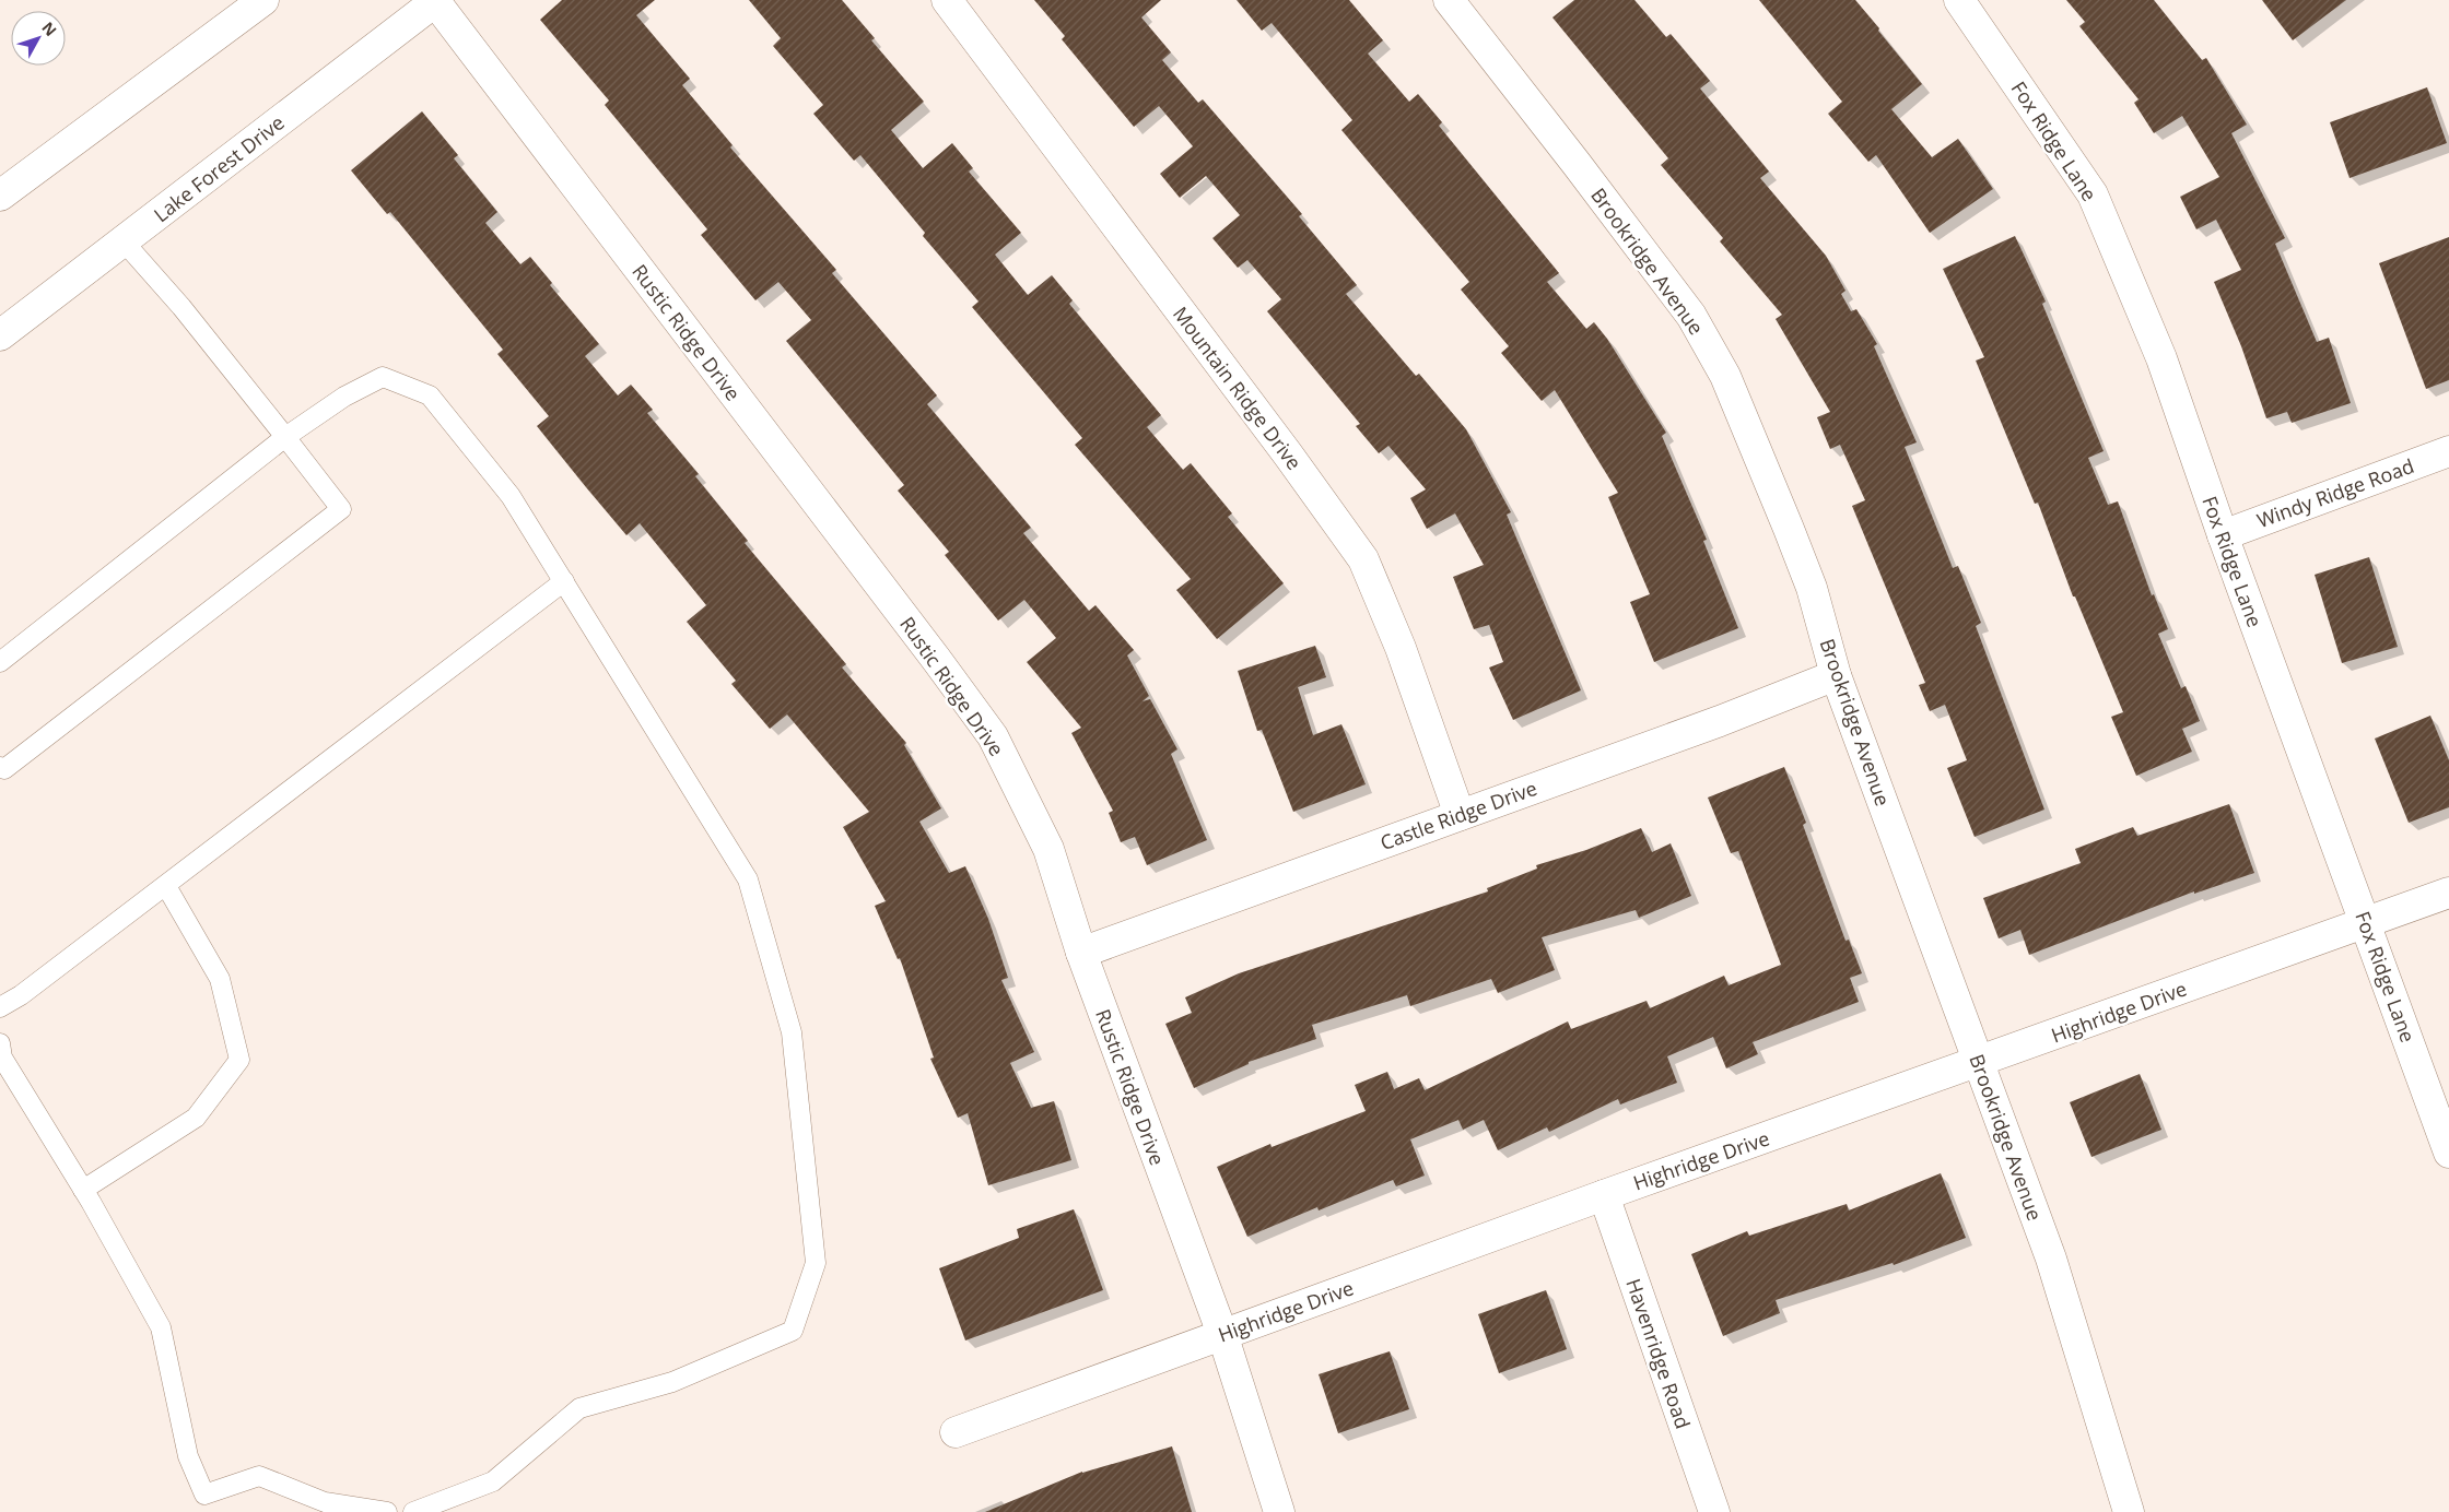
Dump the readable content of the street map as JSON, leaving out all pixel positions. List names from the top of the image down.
{
  "streets": {
    "street": [
      "Fox Ridge Lane",
      "Lake Forest Drive",
      "Brookridge Avenue",
      "Rustic Ridge Drive",
      "Mountain Ridge Drive",
      "Windy Ridge Road",
      "Castle Ridge Drive",
      "Highridge Drive",
      "Havenridge Road"
    ]
  },
  "crossings": [
    ["Fox Ridge Lane", "Windy Ridge Road"],
    ["Fox Ridge Lane", "Highridge Drive"],
    ["Lake Forest Drive", "Rustic Ridge Drive"],
    ["Brookridge Avenue", "Castle Ridge Drive"],
    ["Brookridge Avenue", "Highridge Drive"],
    ["Rustic Ridge Drive", "Castle Ridge Drive"],
    ["Rustic Ridge Drive", "Highridge Drive"],
    ["Mountain Ridge Drive", "Castle Ridge Drive"],
    ["Highridge Drive", "Havenridge Road"]
  ],
  "north": "top right"
}
